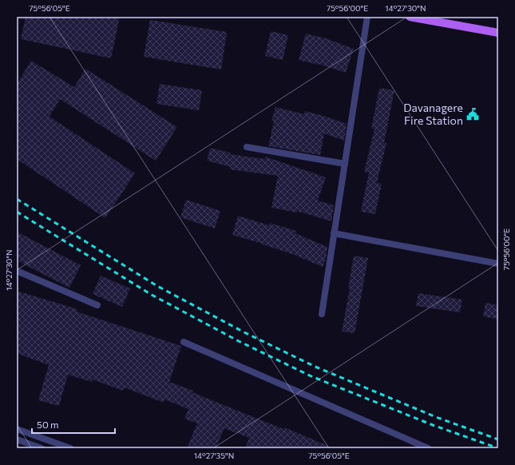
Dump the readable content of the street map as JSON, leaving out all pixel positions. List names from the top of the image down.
{
  "places": {
    "public building": ["Davanagere Fire Station"]
  },
  "scale_bar": "50 m",
  "coordinates": [
    "75°56'05\"E",
    "75°56'00\"E",
    "14°27'30\"N",
    "14°27'35\"N"
  ]
}
